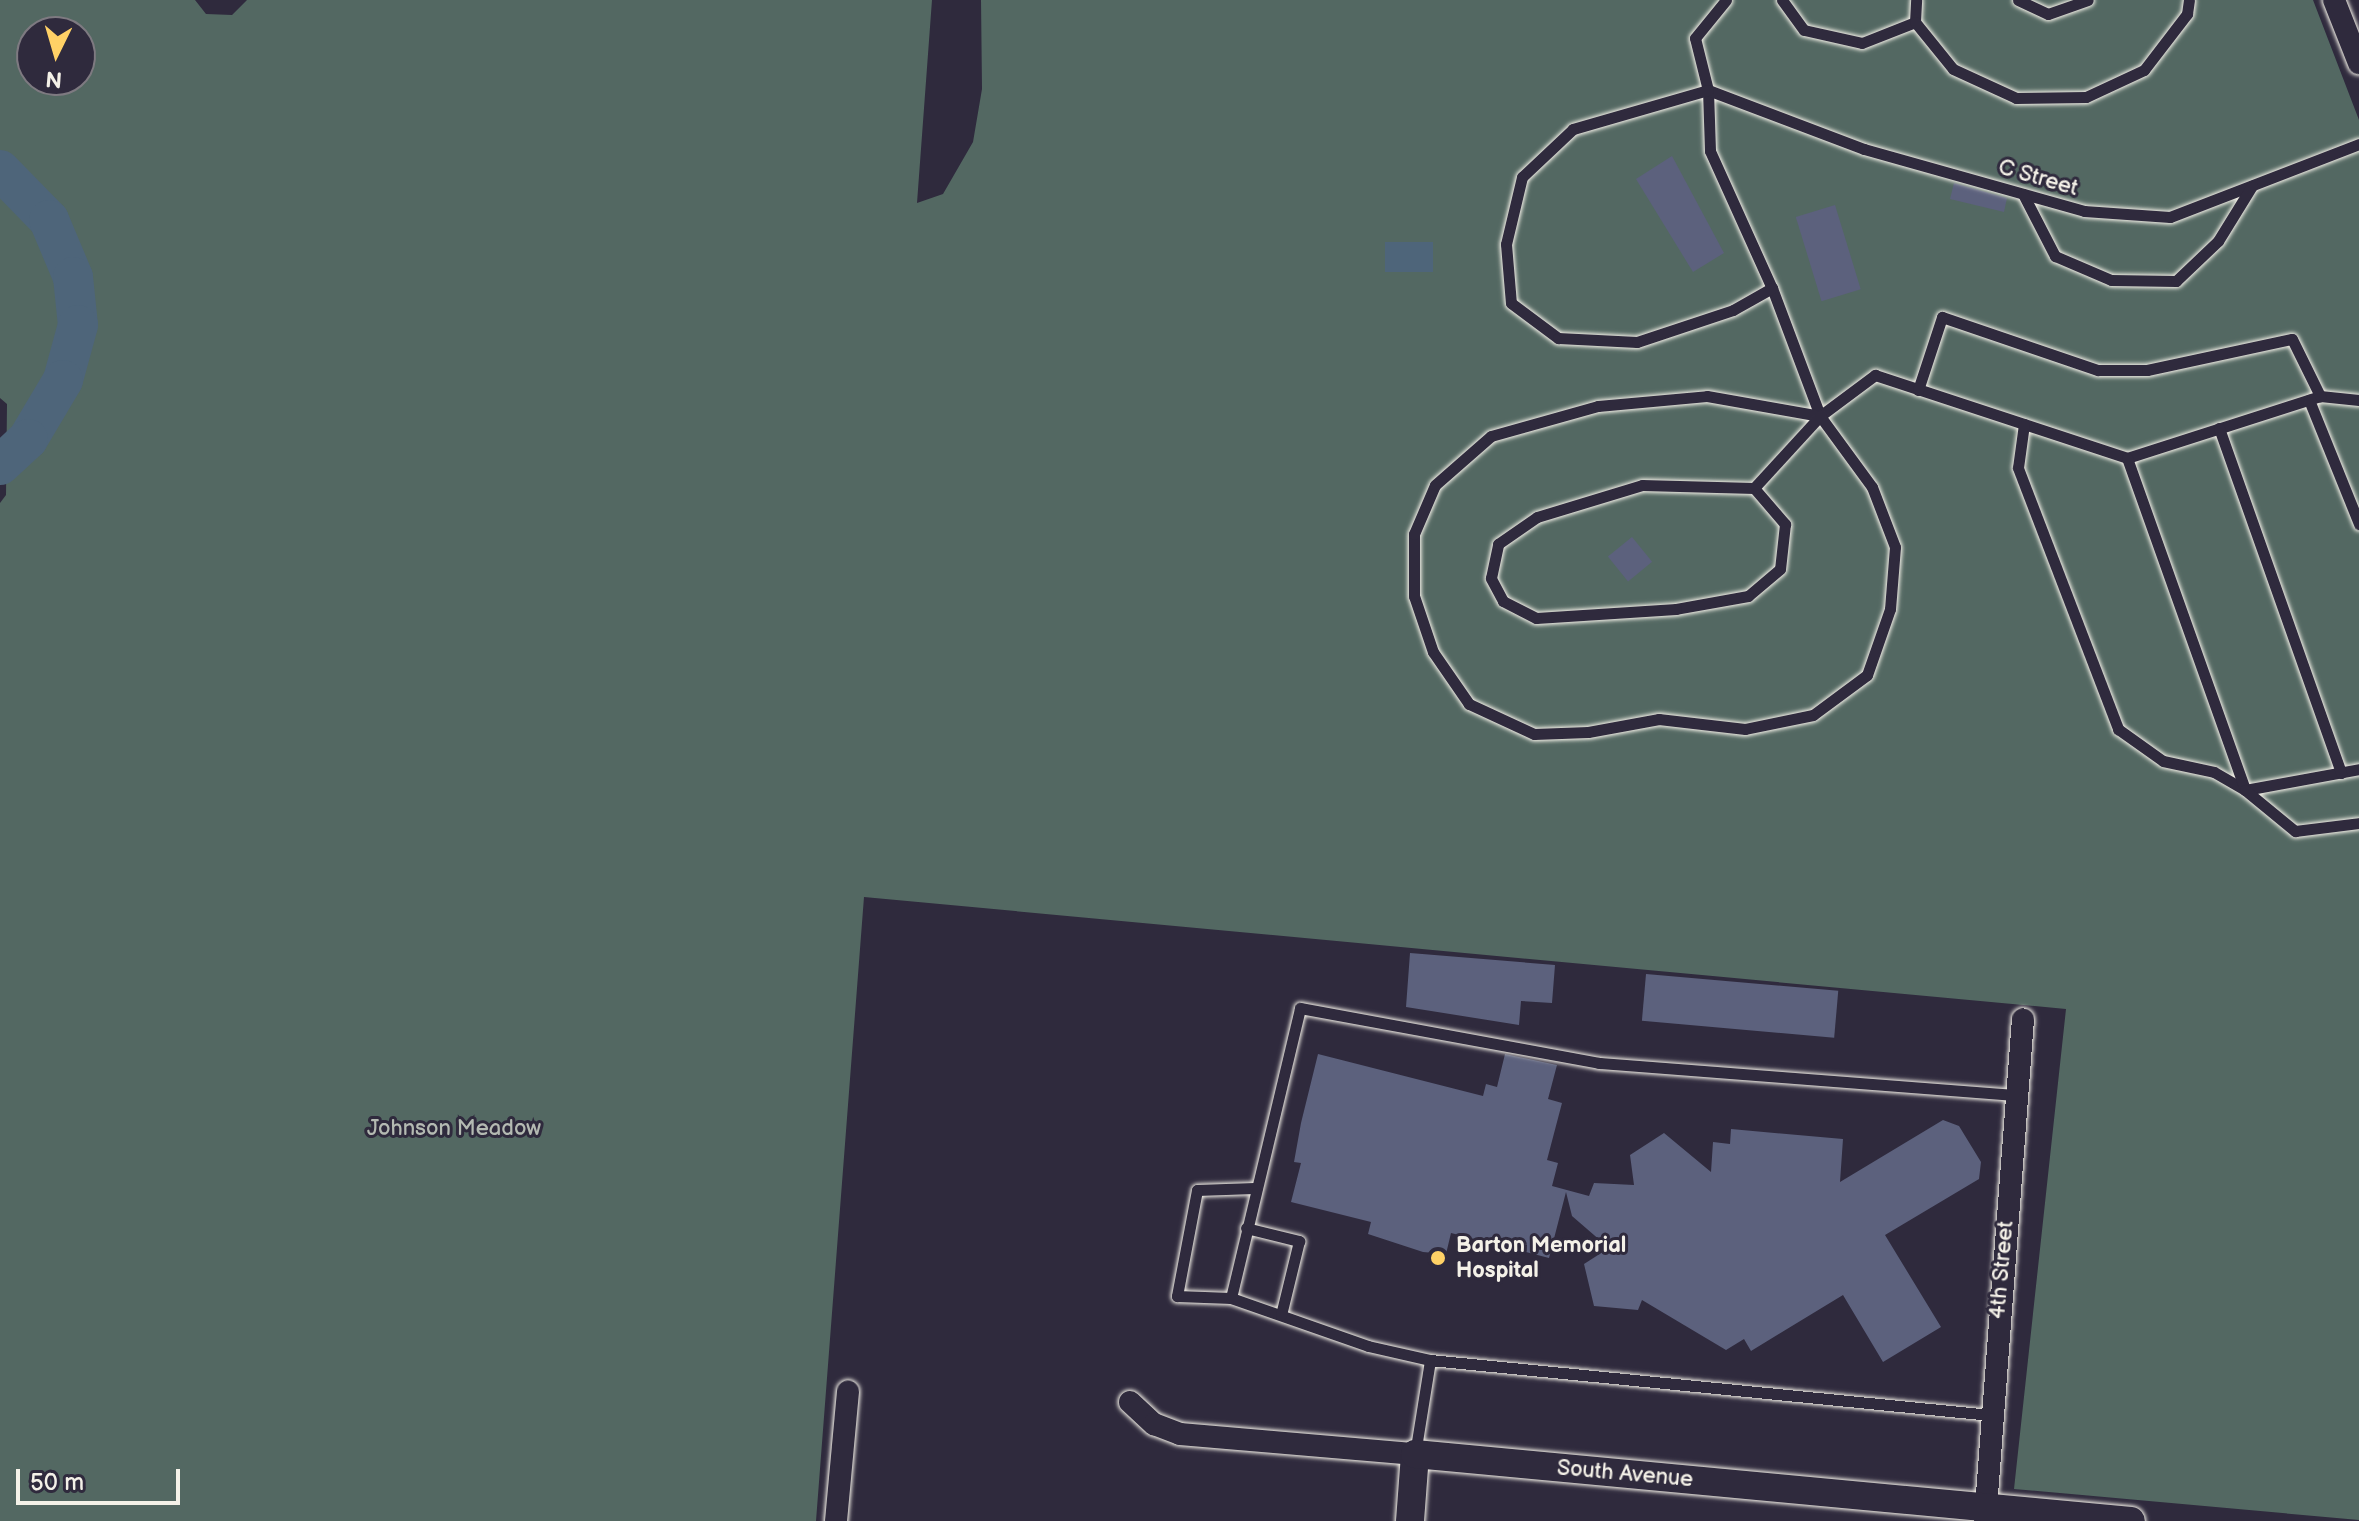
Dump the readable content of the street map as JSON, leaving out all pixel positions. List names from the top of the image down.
{
  "streets": {
    "street": ["4th Street", "South Avenue"],
    "lane": ["C Street"]
  },
  "crossings": [
    ["4th Street", "South Avenue"]
  ],
  "parks": ["Johnson Meadow"],
  "places": ["Barton Memorial Hospital"],
  "scale_bar": "50 m",
  "north": "bottom"
}
